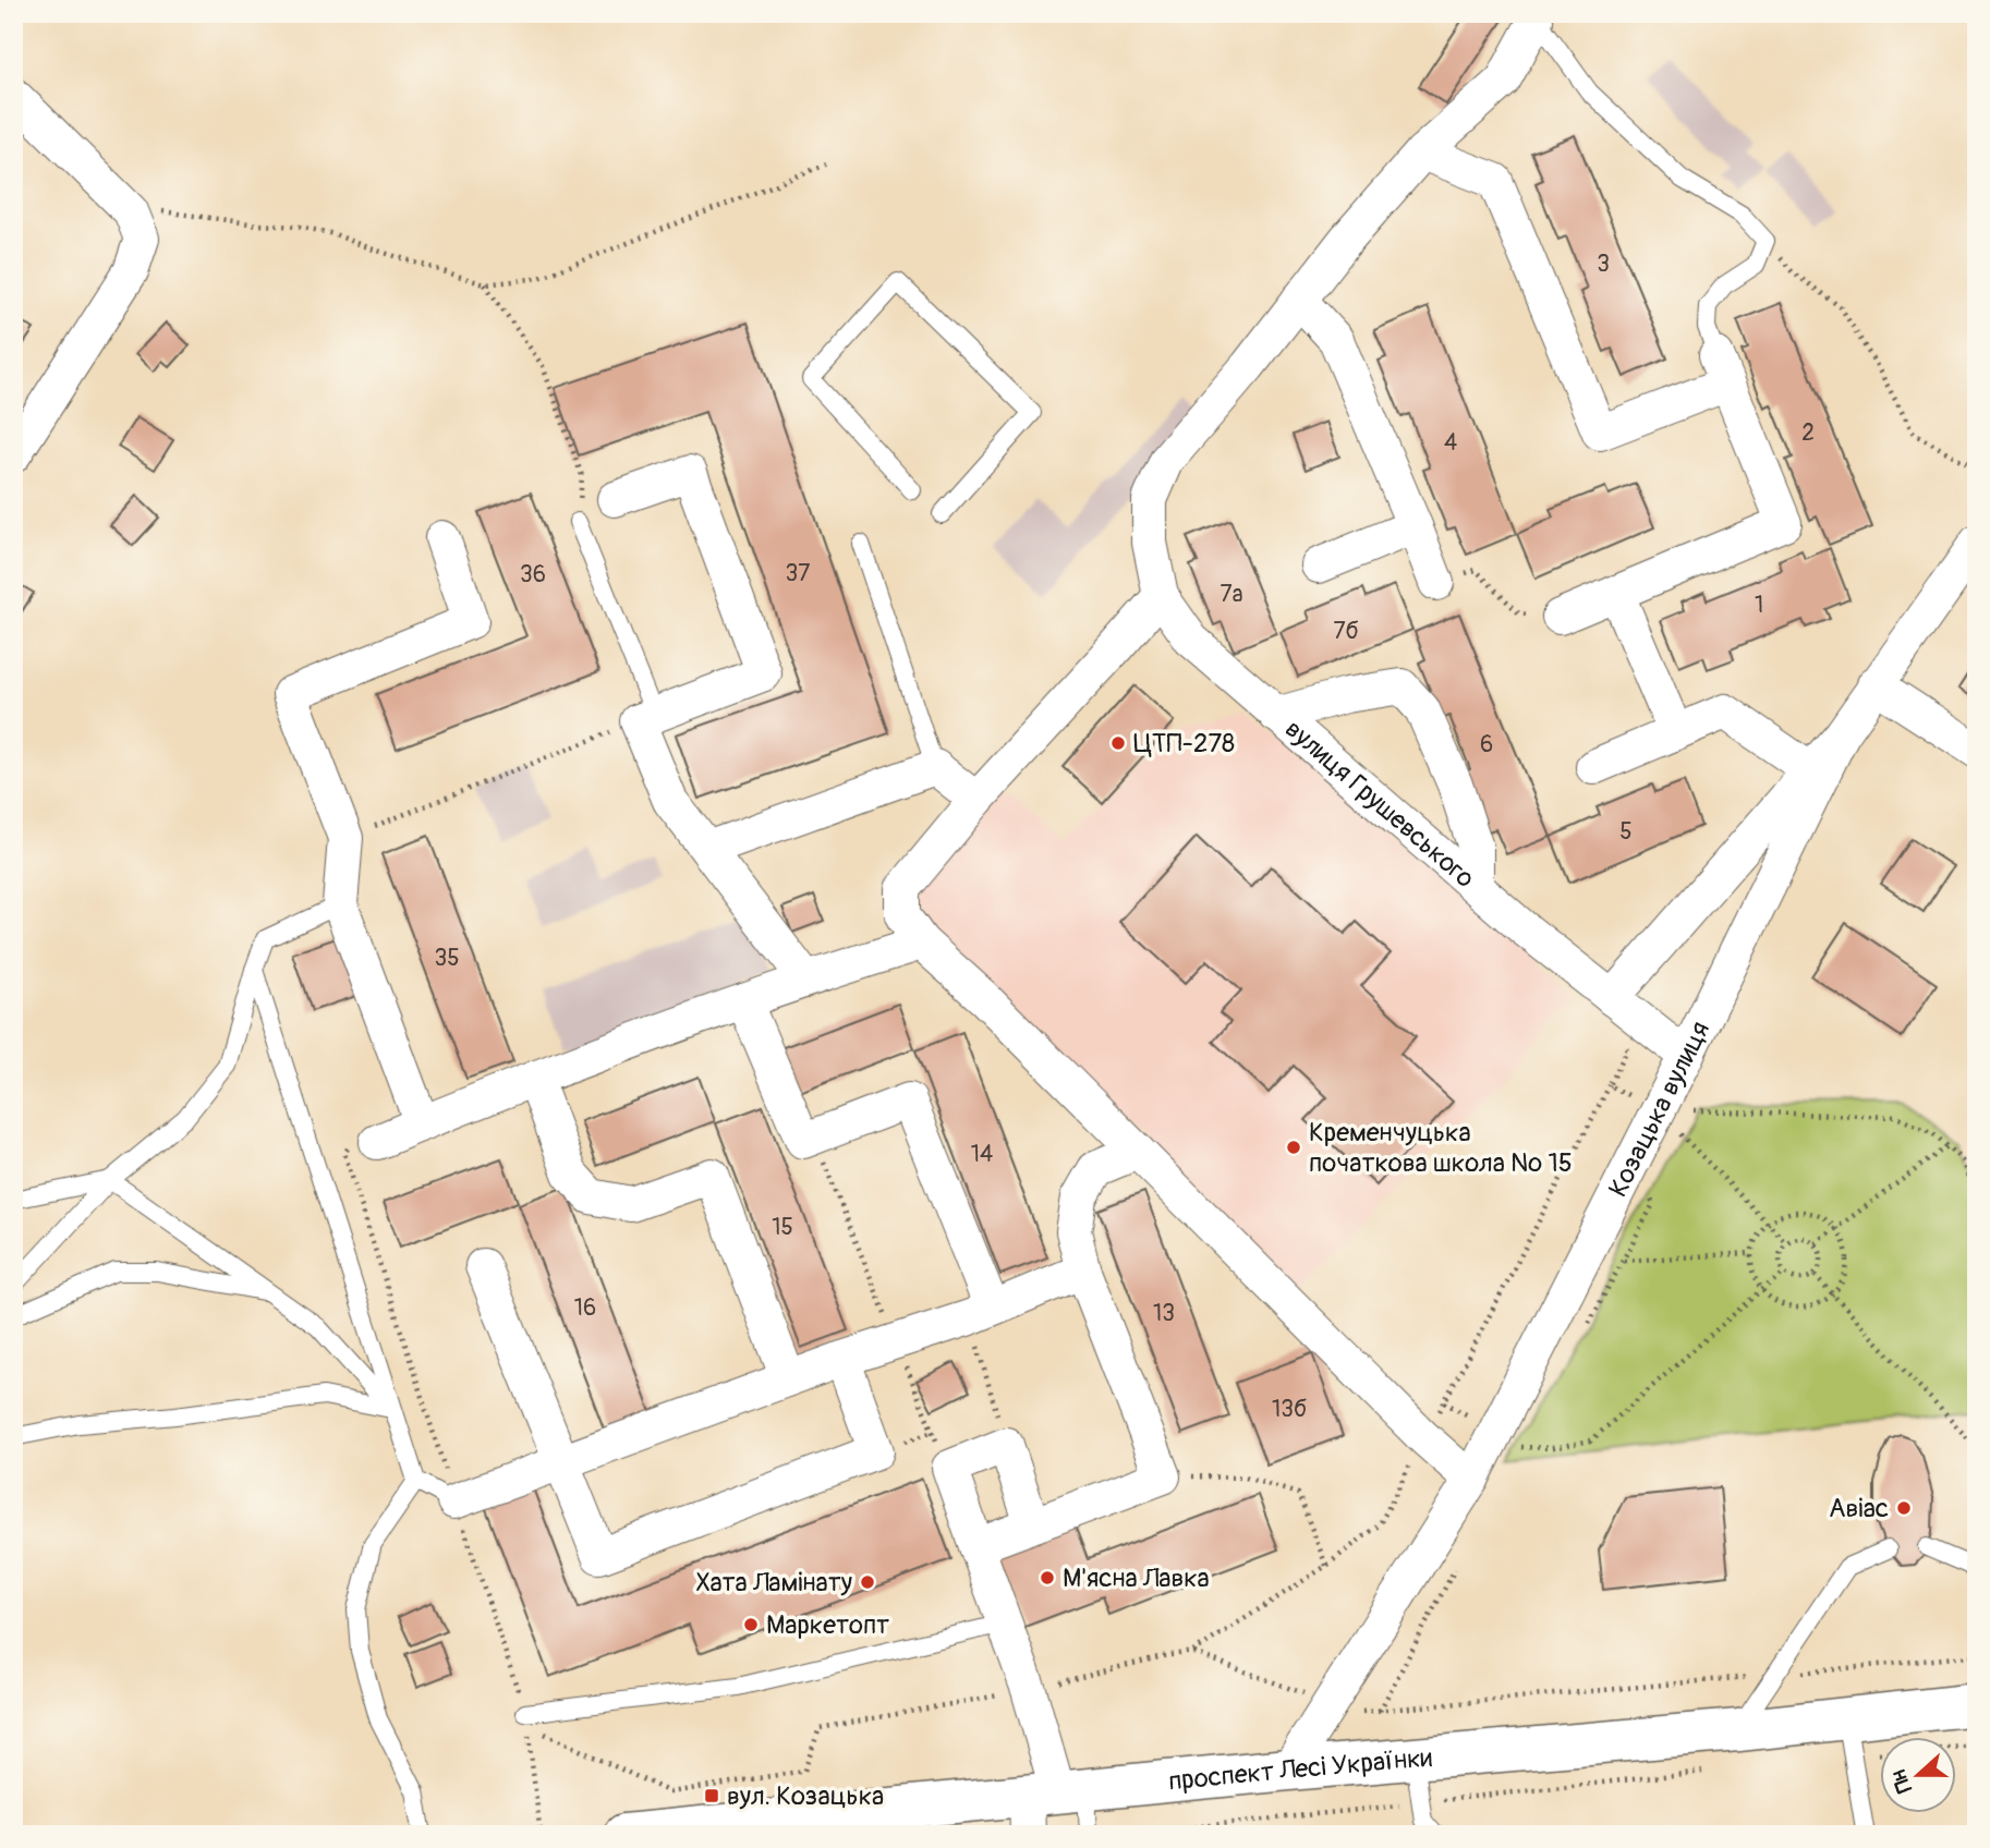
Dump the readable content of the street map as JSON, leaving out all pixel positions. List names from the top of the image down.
{
  "streets": {
    "street": ["вулиця Грушевського", "Козацька вулиця", "проспект Лесі Українки"]
  },
  "crossings": [
    ["вулиця Грушевського", "Козацька вулиця"],
    ["Козацька вулиця", "проспект Лесі Українки"]
  ],
  "places": {
    "other": [
      "ЦТП-278",
      "Кременчуцька початкова школа № 15",
      "Авіас",
      "М'ясна Лавка",
      "Хата Ламінату",
      "Маркетопт"
    ],
    "transit": ["вул. Козацька"]
  },
  "house_numbers": [
    "3",
    "2",
    "4",
    "37",
    "36",
    "7а",
    "1",
    "7б",
    "6",
    "5",
    "35",
    "14",
    "15",
    "16",
    "13",
    "13б"
  ],
  "north": "left"
}
